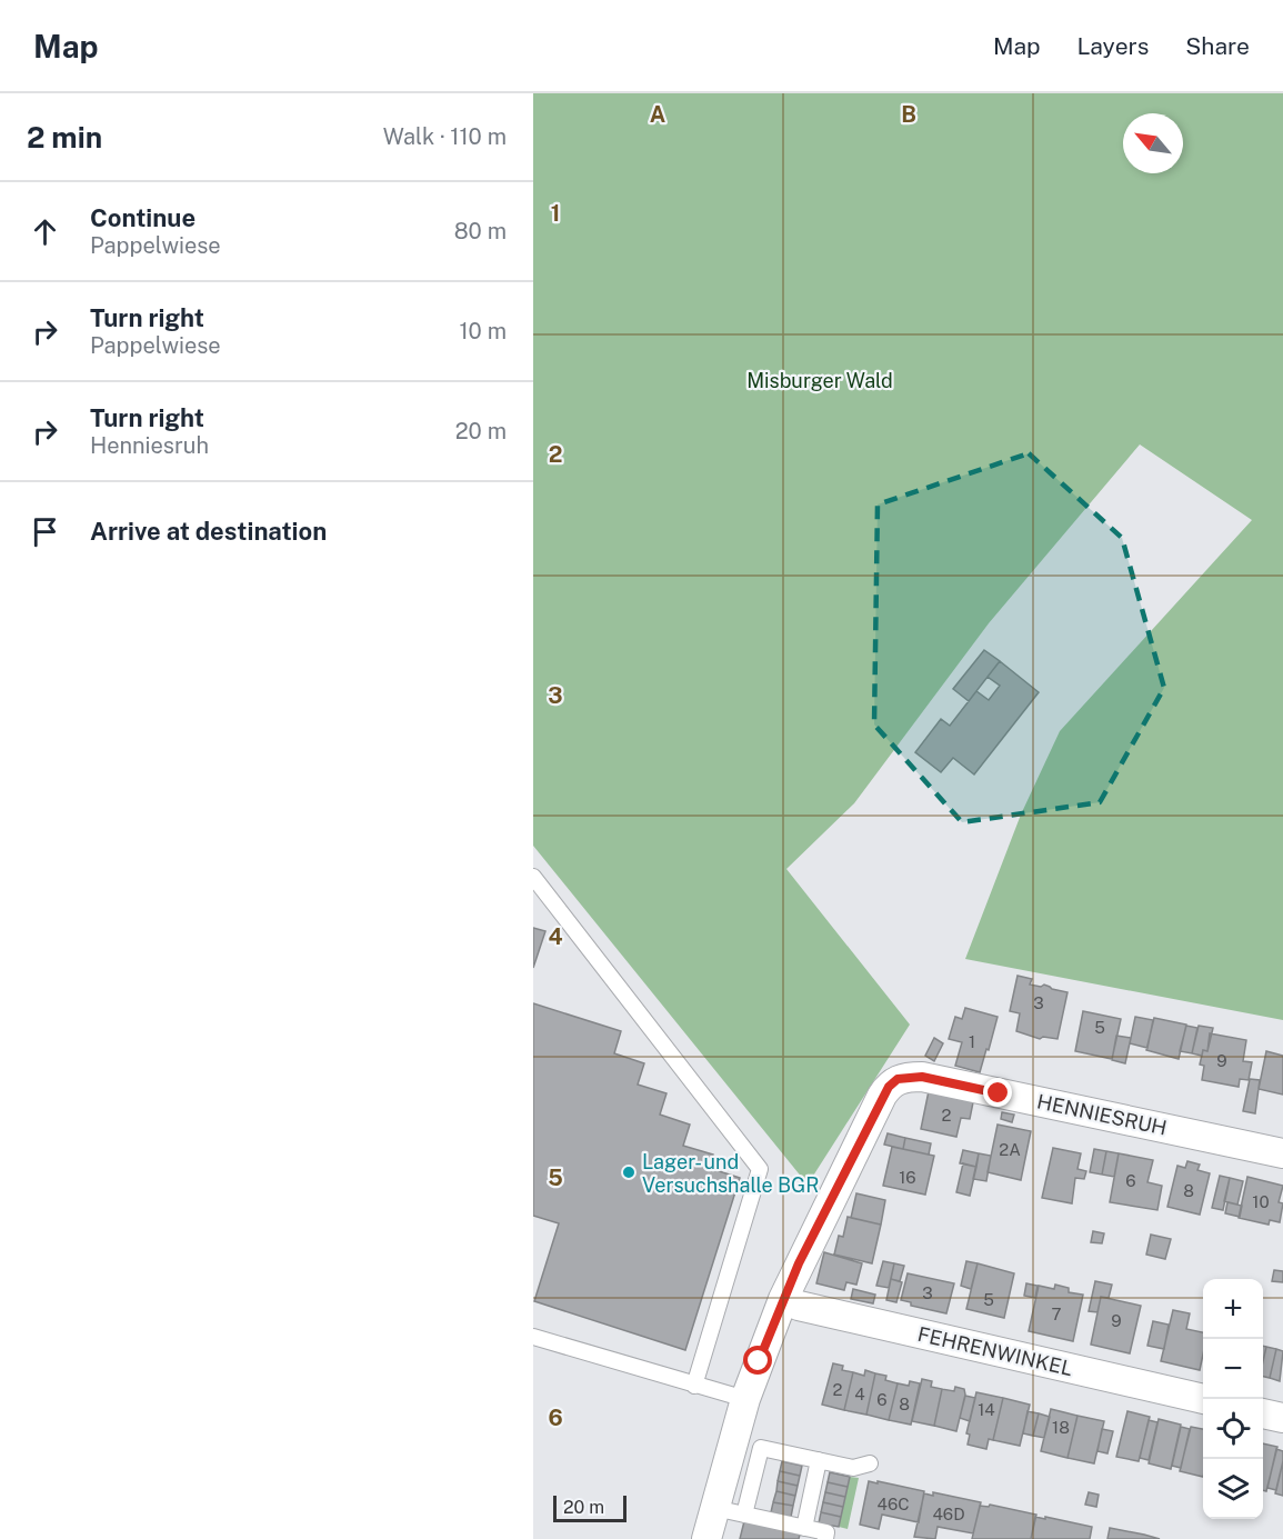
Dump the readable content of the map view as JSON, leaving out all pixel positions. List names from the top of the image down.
{
  "streets": {
    "street": ["HENNIESRUH", "FEHRENWINKEL"]
  },
  "crossings": [
    ["HENNIESRUH", "FEHRENWINKEL"]
  ],
  "parks": ["Misburger Wald"],
  "places": ["Lager- und Versuchshalle BGR"],
  "house_numbers": [
    "3",
    "5",
    "1",
    "9",
    "2",
    "2A",
    "16",
    "6",
    "8",
    "10",
    "3",
    "5",
    "7",
    "9",
    "2",
    "4",
    "6",
    "8",
    "14",
    "18",
    "46C",
    "46D"
  ],
  "scale_bar": "20 m",
  "north": "top left",
  "page": {
    "header": "Map",
    "nav": ["Map", "Layers", "Share"],
    "heading": ["2 min", "Walk · 110 m"],
    "list": [
      ["Continue", "Pappelwiese", "80 m"],
      ["Turn right", "Pappelwiese", "10 m"],
      ["Turn right", "Henniesruh", "20 m"],
      "Arrive at destination"
    ],
    "map_buttons": ["+", "−"],
    "scale": "20 m"
  },
  "grid": {
    "columns": ["A", "B"],
    "rows": [
      "1",
      "2",
      "3",
      "4",
      "5",
      "6"
    ]
  }
}
